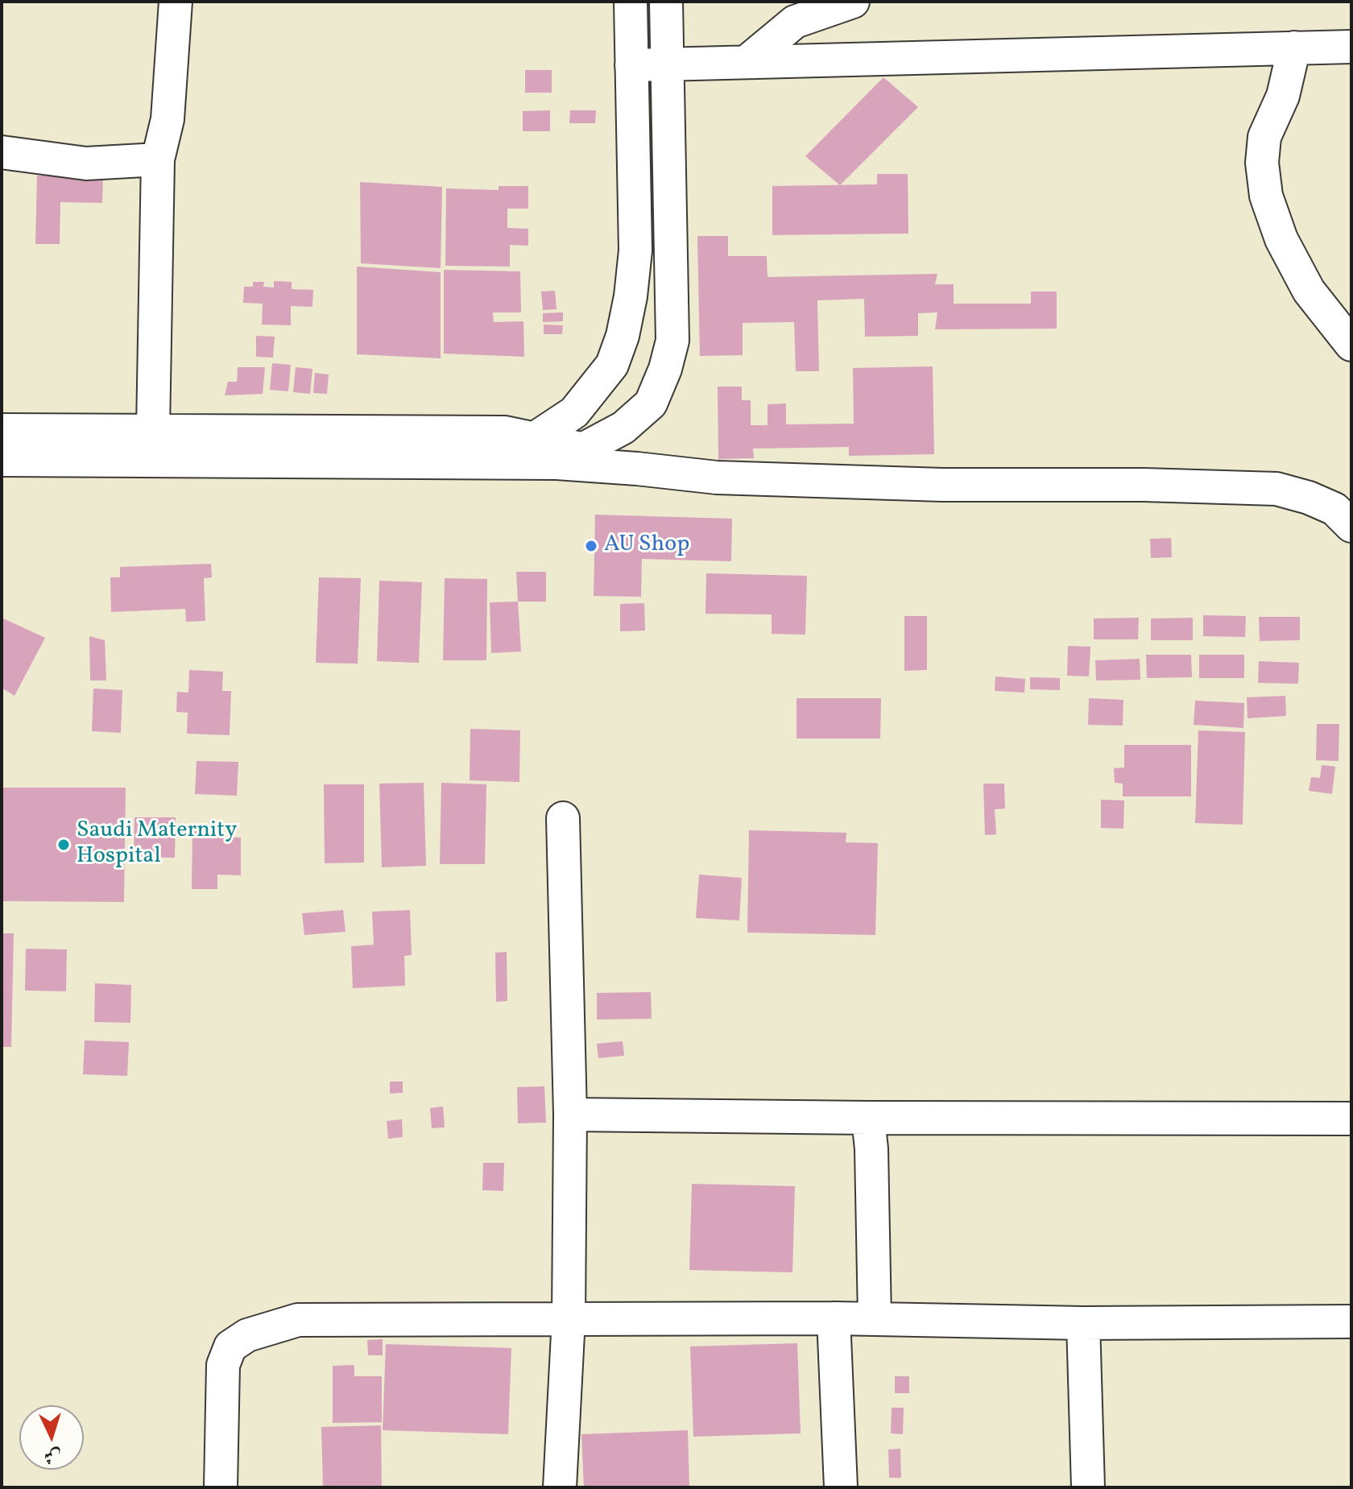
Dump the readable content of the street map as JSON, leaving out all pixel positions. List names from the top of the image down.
{
  "places": ["AU Shop", "Saudi Maternity Hospital"],
  "north": "bottom"
}
